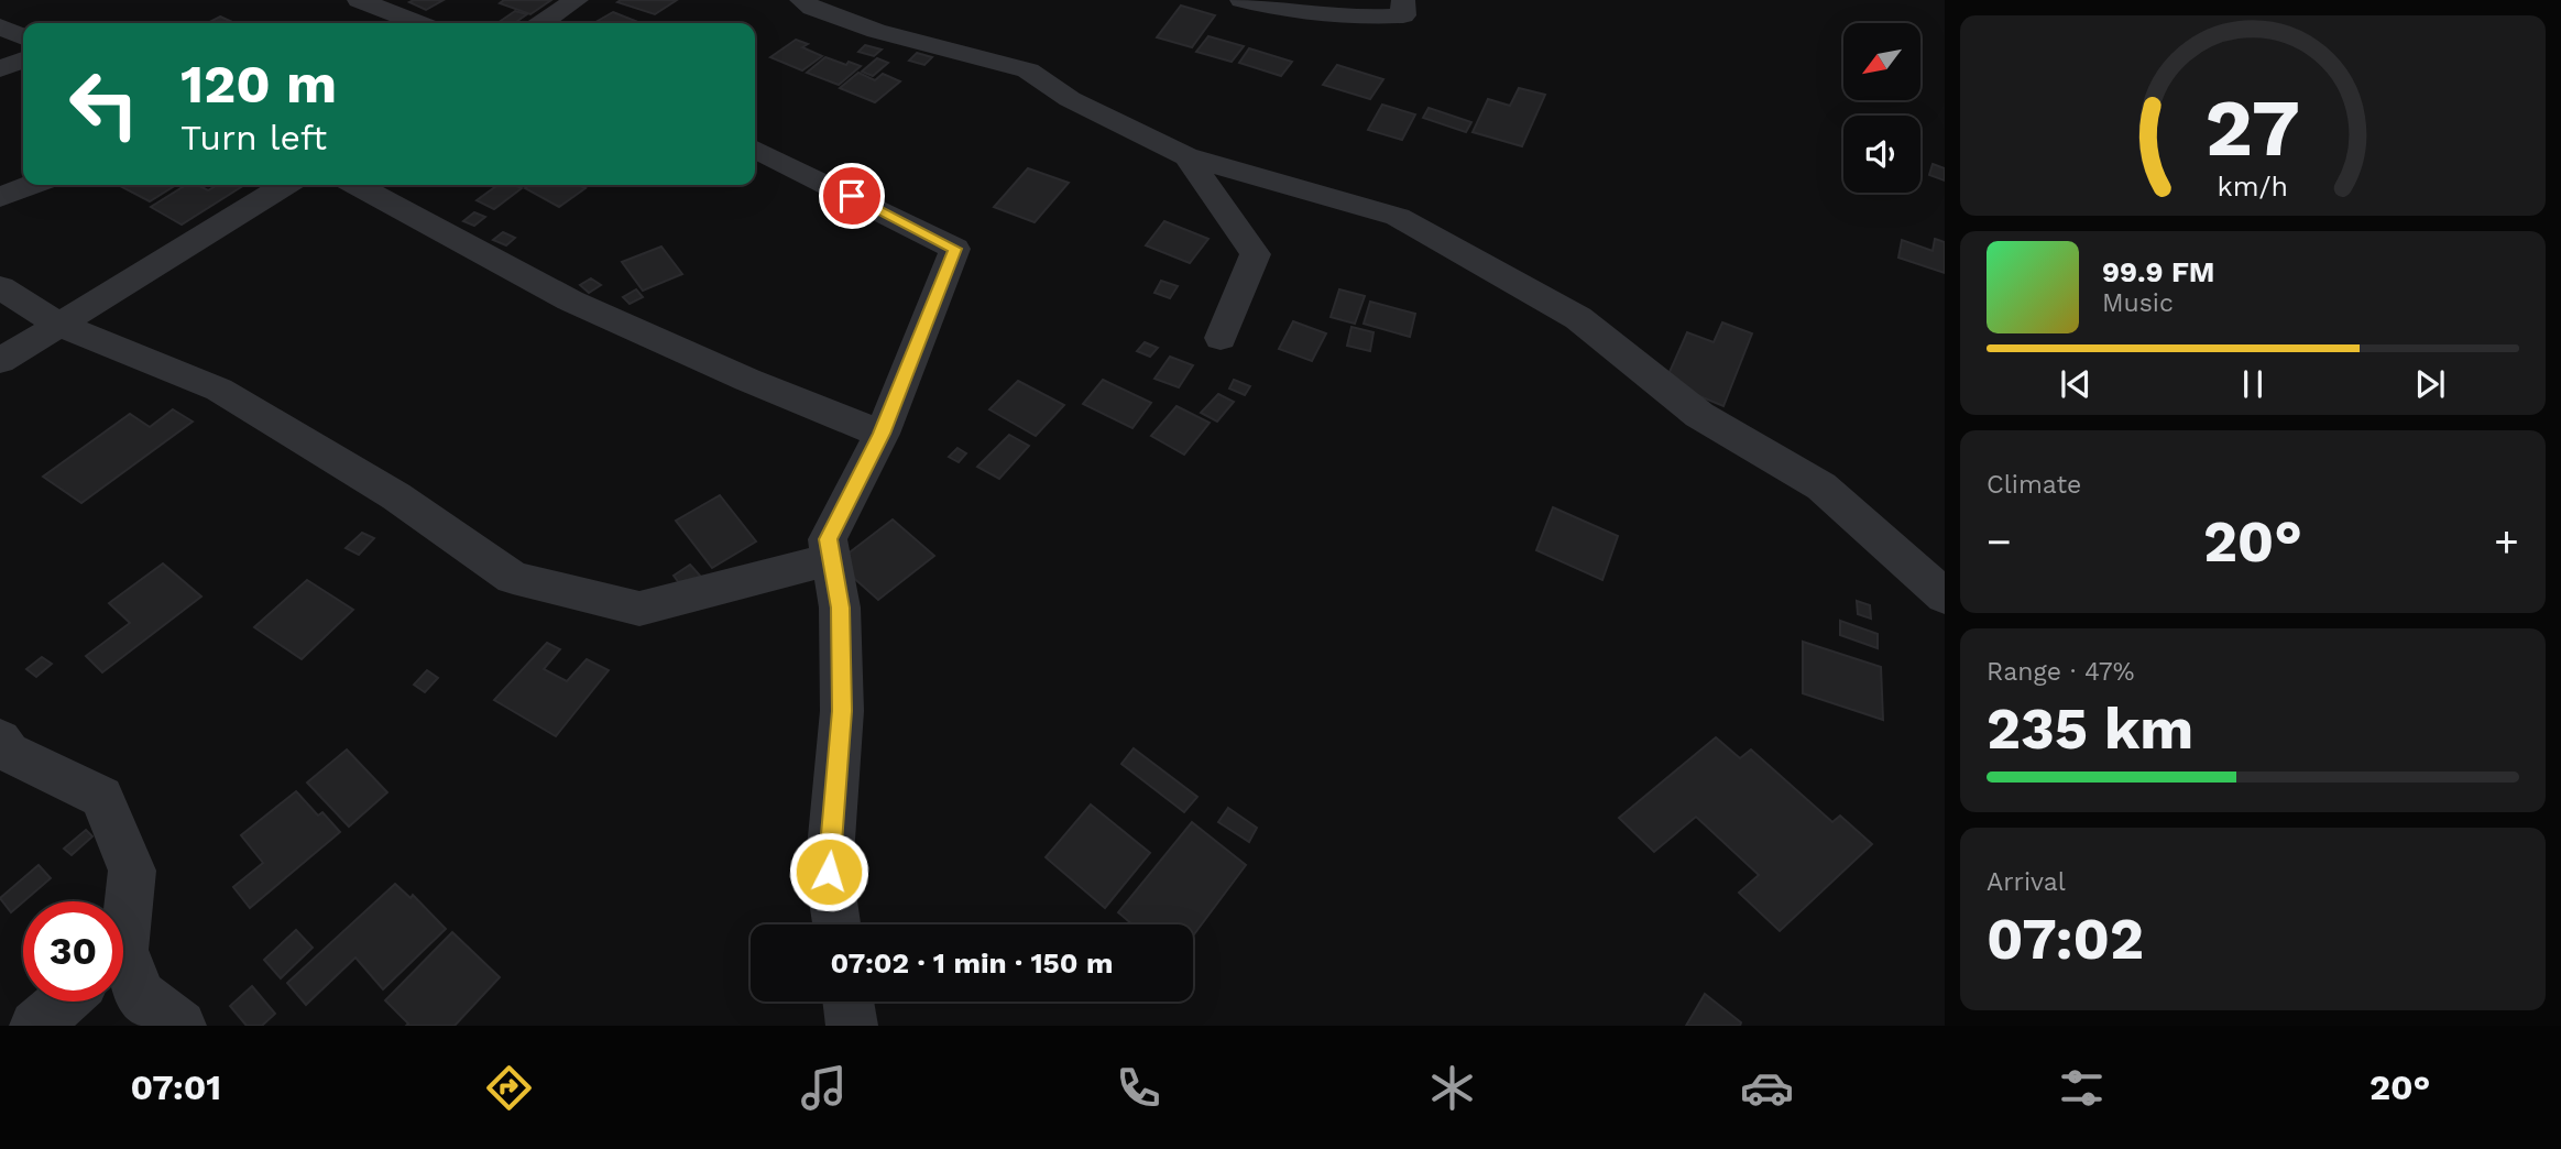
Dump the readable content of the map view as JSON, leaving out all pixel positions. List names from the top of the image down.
{
  "north": "bottom left",
  "page": {
    "turn": ["120 m", "Turn left"],
    "song": ["99.9 FM", "Music"],
    "tile": [
      "Climate",
      ["Range · 47%", "235 km"],
      ["Arrival", "07:02"]
    ],
    "heat": ["−", "20°", "+"],
    "limit": "30",
    "trip": "07:02 · 1 min · 150 m",
    "tabs": ["07:01", "20°"],
    "gauge": ["27", "km/h"]
  }
}
